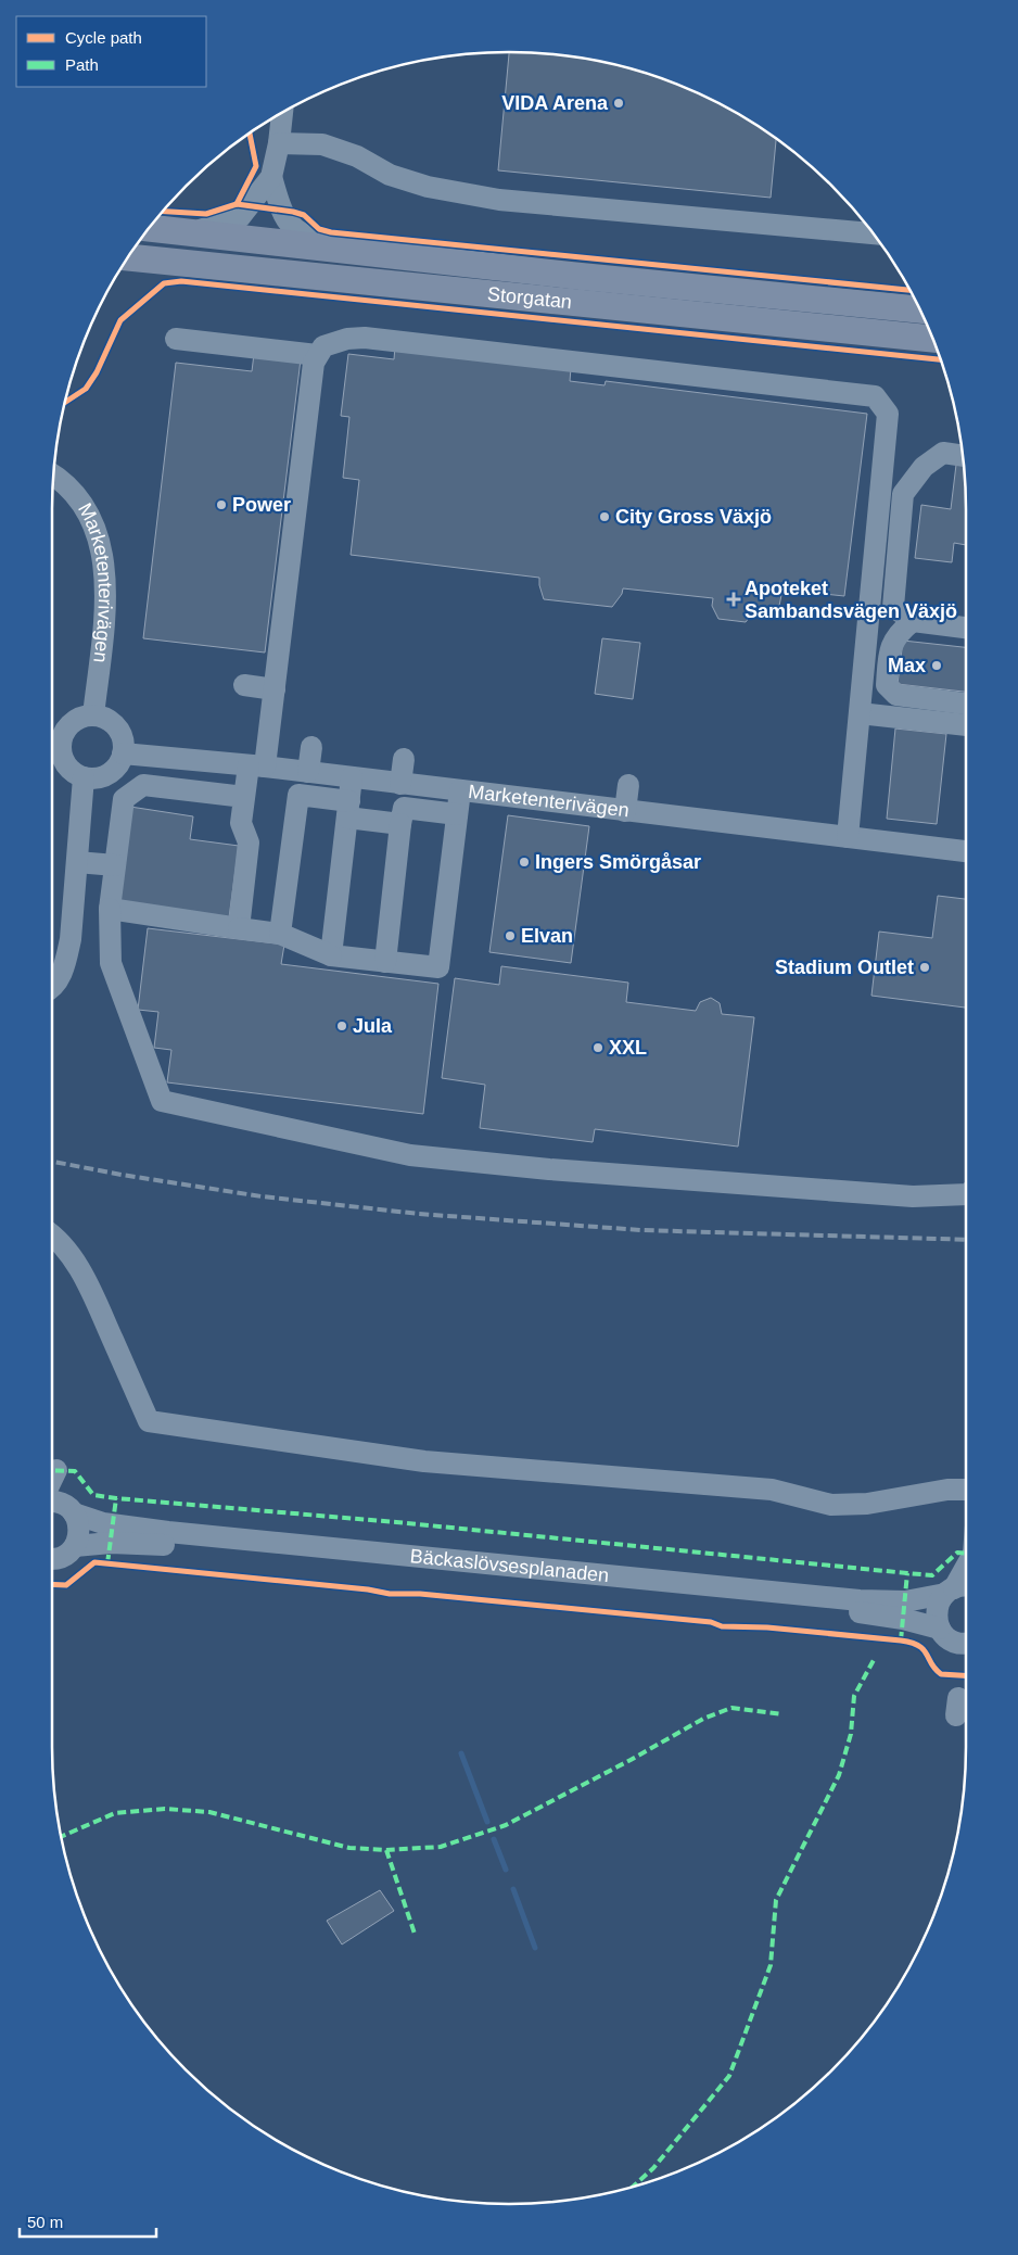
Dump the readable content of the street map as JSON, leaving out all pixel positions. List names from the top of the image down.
{
  "streets": {
    "main road": ["Storgatan"],
    "street": ["Marketenterivägen", "Bäckaslövsesplanaden"]
  },
  "places": {
    "other": [
      "VIDA Arena",
      "Power",
      "City Gross Växjö",
      "Max",
      "Ingers Smörgåsar",
      "Elvan",
      "Stadium Outlet",
      "Jula",
      "XXL"
    ],
    "health": ["Apoteket Sambandsvägen Växjö"]
  },
  "legend": ["Cycle path", "Path"],
  "scale_bar": "50 m"
}
